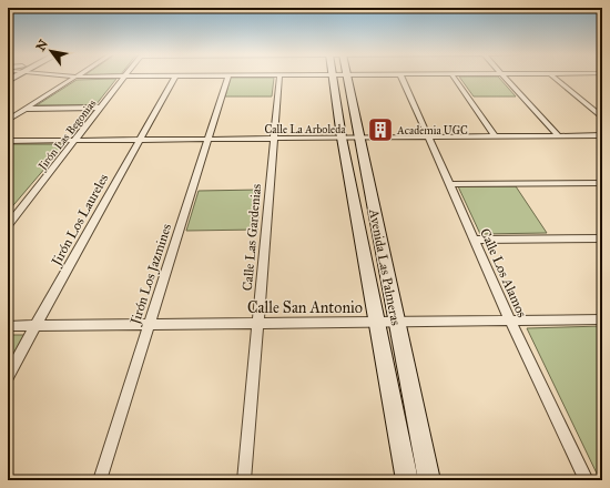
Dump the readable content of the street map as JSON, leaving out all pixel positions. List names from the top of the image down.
{
  "streets": {
    "street": [
      "Calle La Arboleda",
      "Jirón Las Begonias",
      "Jirón Los Laureles",
      "Calle Las Gardenias",
      "Avenida Las Palmeras",
      "Calle Los Alamos",
      "Jirón Los Jazmines",
      "Calle San Antonio"
    ]
  },
  "crossings": [
    ["Calle La Arboleda", "Jirón Las Begonias"],
    ["Calle La Arboleda", "Jirón Los Laureles"],
    ["Calle La Arboleda", "Calle Las Gardenias"],
    ["Calle La Arboleda", "Avenida Las Palmeras"],
    ["Calle La Arboleda", "Calle Los Alamos"],
    ["Calle La Arboleda", "Jirón Los Jazmines"],
    ["Jirón Los Laureles", "Calle San Antonio"],
    ["Calle Las Gardenias", "Calle San Antonio"],
    ["Avenida Las Palmeras", "Calle San Antonio"],
    ["Calle Los Alamos", "Calle San Antonio"],
    ["Jirón Los Jazmines", "Calle San Antonio"]
  ],
  "places": {
    "building": ["Academia UGC"]
  },
  "north": "top left"
}
